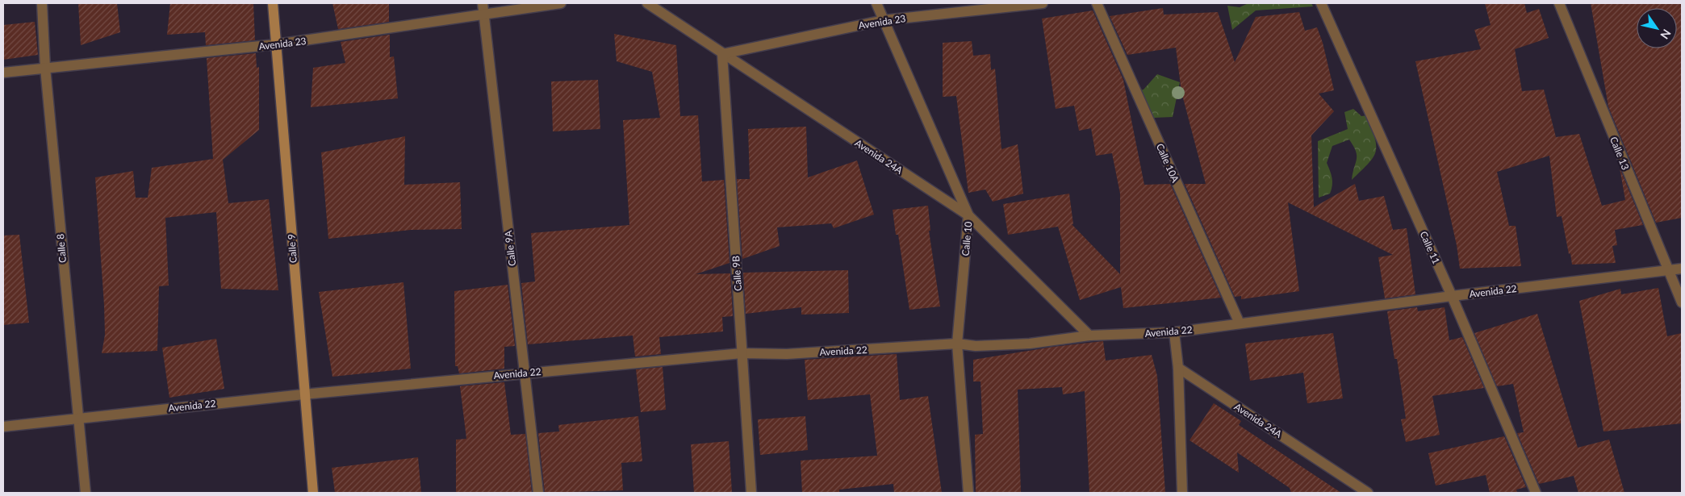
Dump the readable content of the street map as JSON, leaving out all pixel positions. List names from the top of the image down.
{
  "streets": {
    "street": [
      "Avenida 23",
      "Calle 13",
      "Avenida 24A",
      "Calle 10A",
      "Calle 10",
      "Calle 11",
      "Calle 8",
      "Calle 9",
      "Calle 9A",
      "Calle 9B",
      "Avenida 22"
    ]
  },
  "crossings": [
    ["Avenida 23", "Avenida 24A"],
    ["Avenida 23", "Calle 10"],
    ["Avenida 23", "Calle 8"],
    ["Avenida 23", "Calle 9"],
    ["Avenida 23", "Calle 9A"],
    ["Avenida 23", "Calle 9B"],
    ["Calle 13", "Avenida 22"],
    ["Avenida 24A", "Calle 10"],
    ["Avenida 24A", "Calle 9B"],
    ["Avenida 24A", "Avenida 22"],
    ["Calle 10A", "Avenida 22"],
    ["Calle 10", "Avenida 22"],
    ["Calle 11", "Avenida 22"],
    ["Calle 8", "Avenida 22"],
    ["Calle 9", "Avenida 22"],
    ["Calle 9A", "Avenida 22"],
    ["Calle 9B", "Avenida 22"]
  ],
  "north": "bottom right"
}
